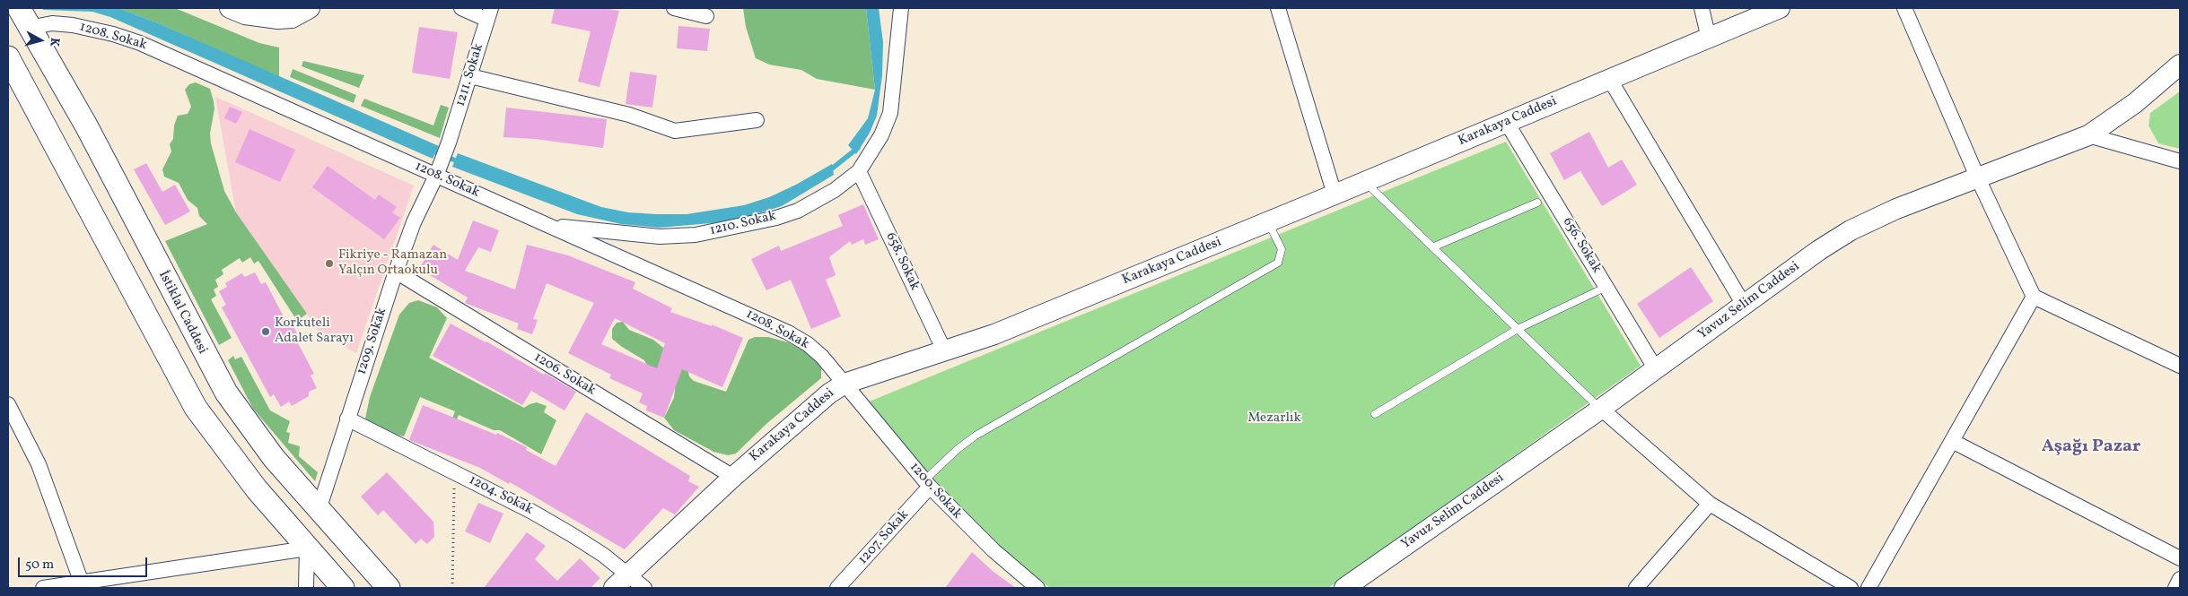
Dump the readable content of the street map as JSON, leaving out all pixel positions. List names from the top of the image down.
{
  "streets": {
    "main road": ["İstiklal Caddesi"],
    "street": [
      "1208. Sokak",
      "1211. Sokak",
      "Karakaya Caddesi",
      "1210. Sokak",
      "656. Sokak",
      "658. Sokak",
      "Yavuz Selim Caddesi",
      "1209. Sokak",
      "1206. Sokak",
      "1200. Sokak",
      "1204. Sokak",
      "1207. Sokak"
    ]
  },
  "crossings": [
    ["1208. Sokak", "1211. Sokak"],
    ["1208. Sokak", "Karakaya Caddesi"],
    ["1208. Sokak", "1210. Sokak"],
    ["1208. Sokak", "İstiklal Caddesi"],
    ["1208. Sokak", "1209. Sokak"],
    ["1208. Sokak", "1200. Sokak"],
    ["1211. Sokak", "1209. Sokak"],
    ["Karakaya Caddesi", "656. Sokak"],
    ["Karakaya Caddesi", "658. Sokak"],
    ["Karakaya Caddesi", "1206. Sokak"],
    ["Karakaya Caddesi", "1200. Sokak"],
    ["Karakaya Caddesi", "1204. Sokak"],
    ["1210. Sokak", "658. Sokak"],
    ["656. Sokak", "Yavuz Selim Caddesi"],
    ["İstiklal Caddesi", "1209. Sokak"],
    ["1209. Sokak", "1206. Sokak"],
    ["1209. Sokak", "1204. Sokak"],
    ["1200. Sokak", "1207. Sokak"]
  ],
  "districts": ["Aşağı Pazar"],
  "parks": ["Mezarlık"],
  "places": ["Fikriye - Ramazan Yalçın Ortaokulu", "Korkuteli Adalet Sarayı"],
  "scale_bar": "50 m",
  "north": "right"
}
